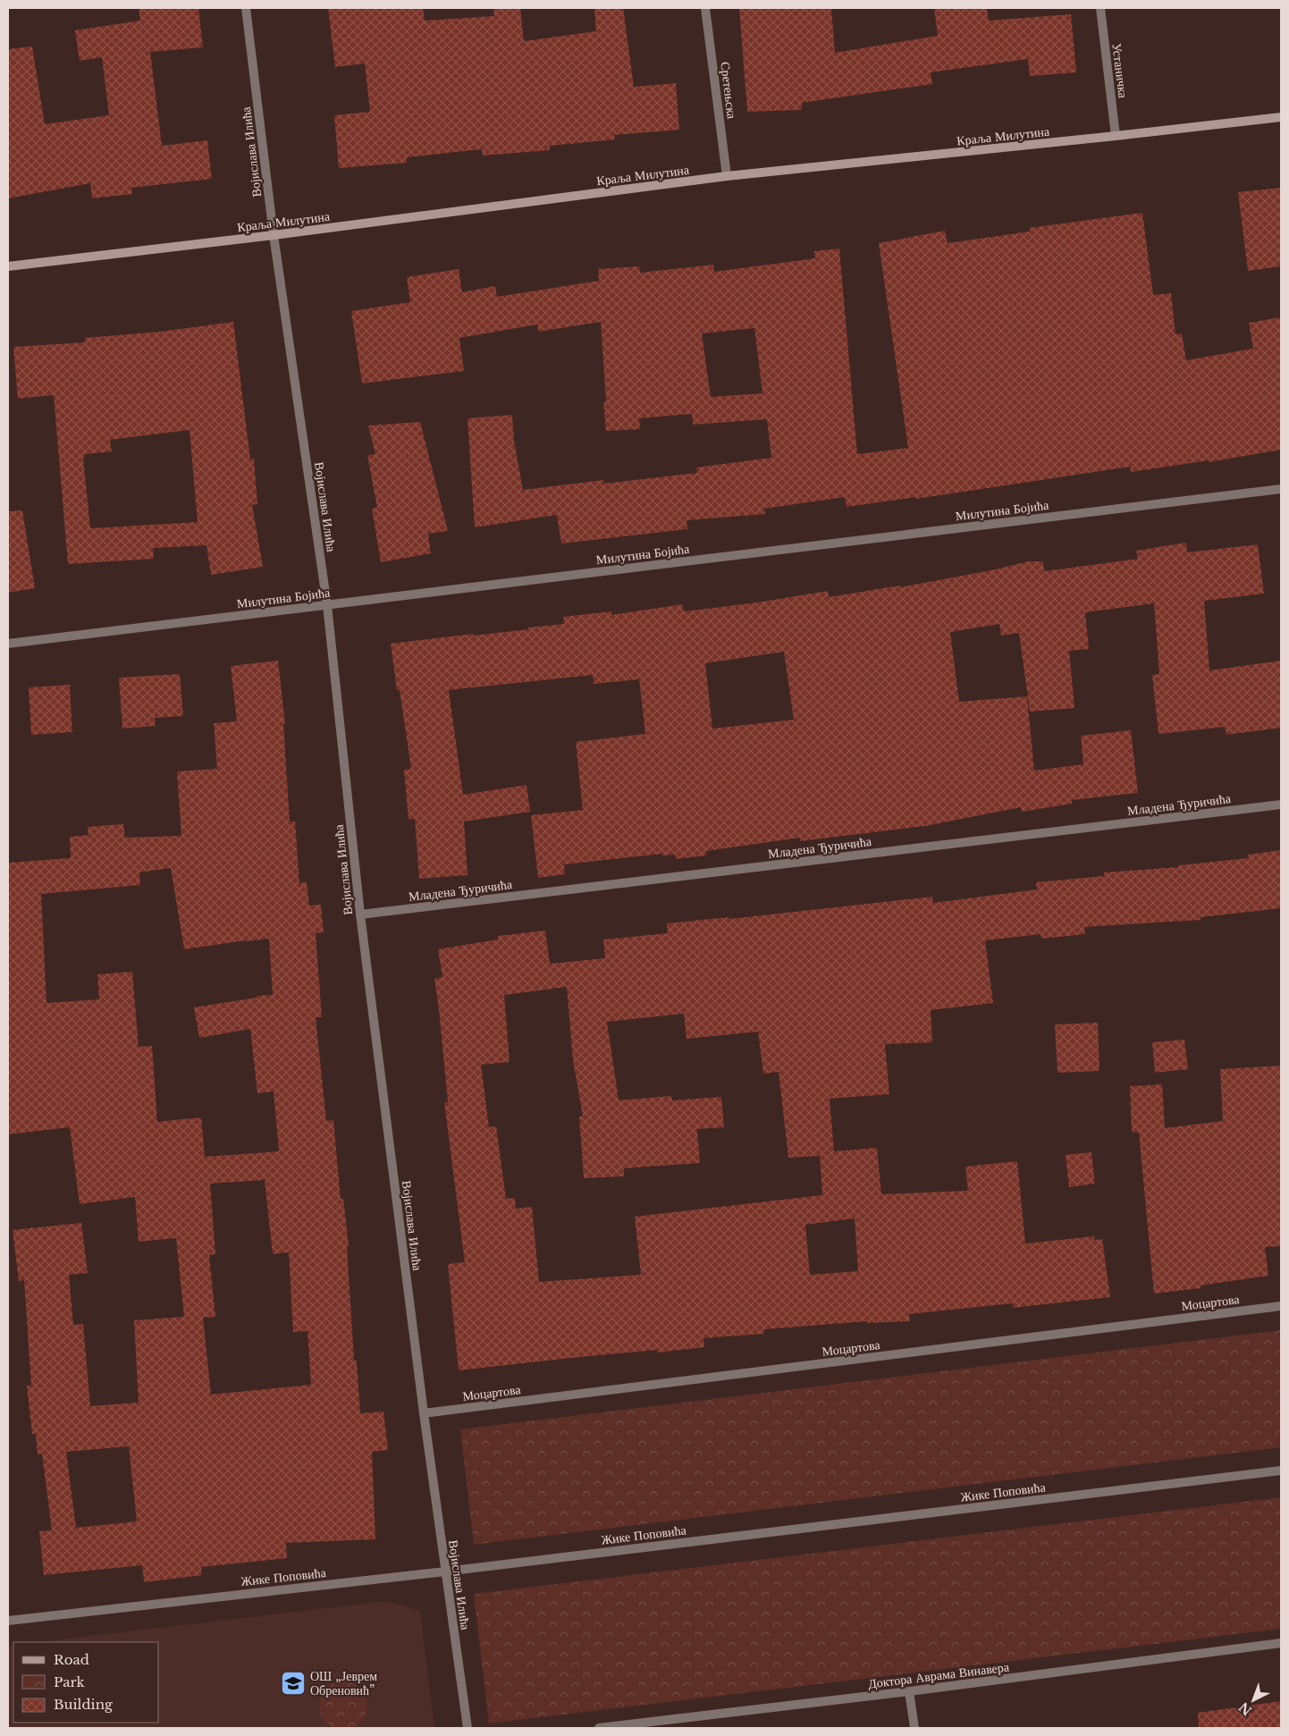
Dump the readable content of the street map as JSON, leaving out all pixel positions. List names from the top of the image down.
{
  "streets": {
    "main road": ["Краља Милутина"],
    "street": [
      "Устаничка",
      "Сретењска",
      "Војислава Илића",
      "Милутина Бојића",
      "Младена Ђуричића",
      "Моцартова",
      "Жике Поповића",
      "Доктора Аврама Винавера"
    ]
  },
  "crossings": [
    ["Устаничка", "Краља Милутина"],
    ["Сретењска", "Краља Милутина"],
    ["Краља Милутина", "Војислава Илића"],
    ["Војислава Илића", "Милутина Бојића"],
    ["Војислава Илића", "Младена Ђуричића"],
    ["Војислава Илића", "Моцартова"],
    ["Војислава Илића", "Жике Поповића"]
  ],
  "places": {
    "school or university": ["ОШ „Јеврем Обреновић”"]
  },
  "legend": ["Road", "Park", "Building"],
  "north": "bottom left"
}
